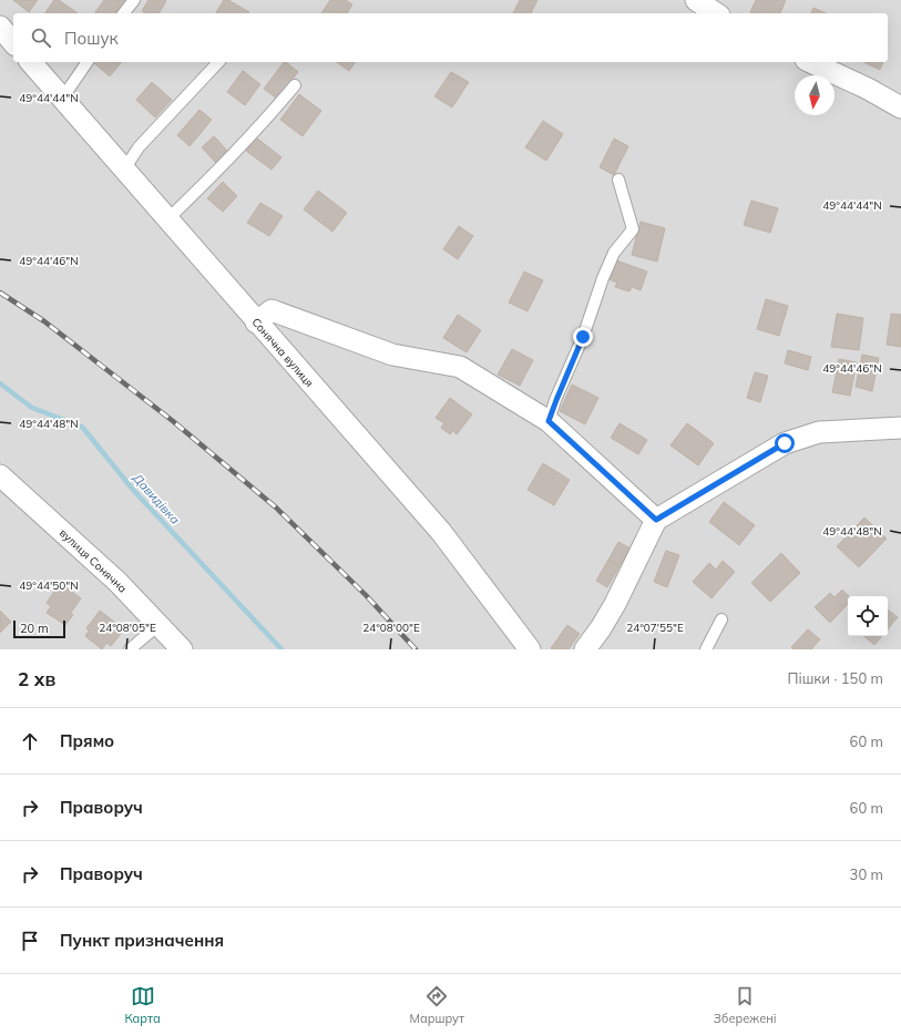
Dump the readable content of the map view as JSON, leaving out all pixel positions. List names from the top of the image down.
{
  "streets": {
    "street": ["Сонячна вулиця", "вулиця Сонячна"]
  },
  "water": ["Давидівка"],
  "scale_bar": "20 m",
  "north": "bottom",
  "page": {
    "search": "Пошук",
    "scale": "20 m",
    "heading": ["2 хв", "Пішки · 150 m"],
    "list": [
      ["Прямо", "60 m"],
      ["Праворуч", "60 m"],
      ["Праворуч", "30 m"],
      "Пункт призначення"
    ],
    "nav": ["Карта", "Маршрут", "Збережені"]
  },
  "coordinates": [
    "49°44'44\"N",
    "49°44'46\"N",
    "49°44'48\"N",
    "49°44'50\"N",
    "24°08'05\"E",
    "24°08'00\"E",
    "24°07'55\"E"
  ]
}
